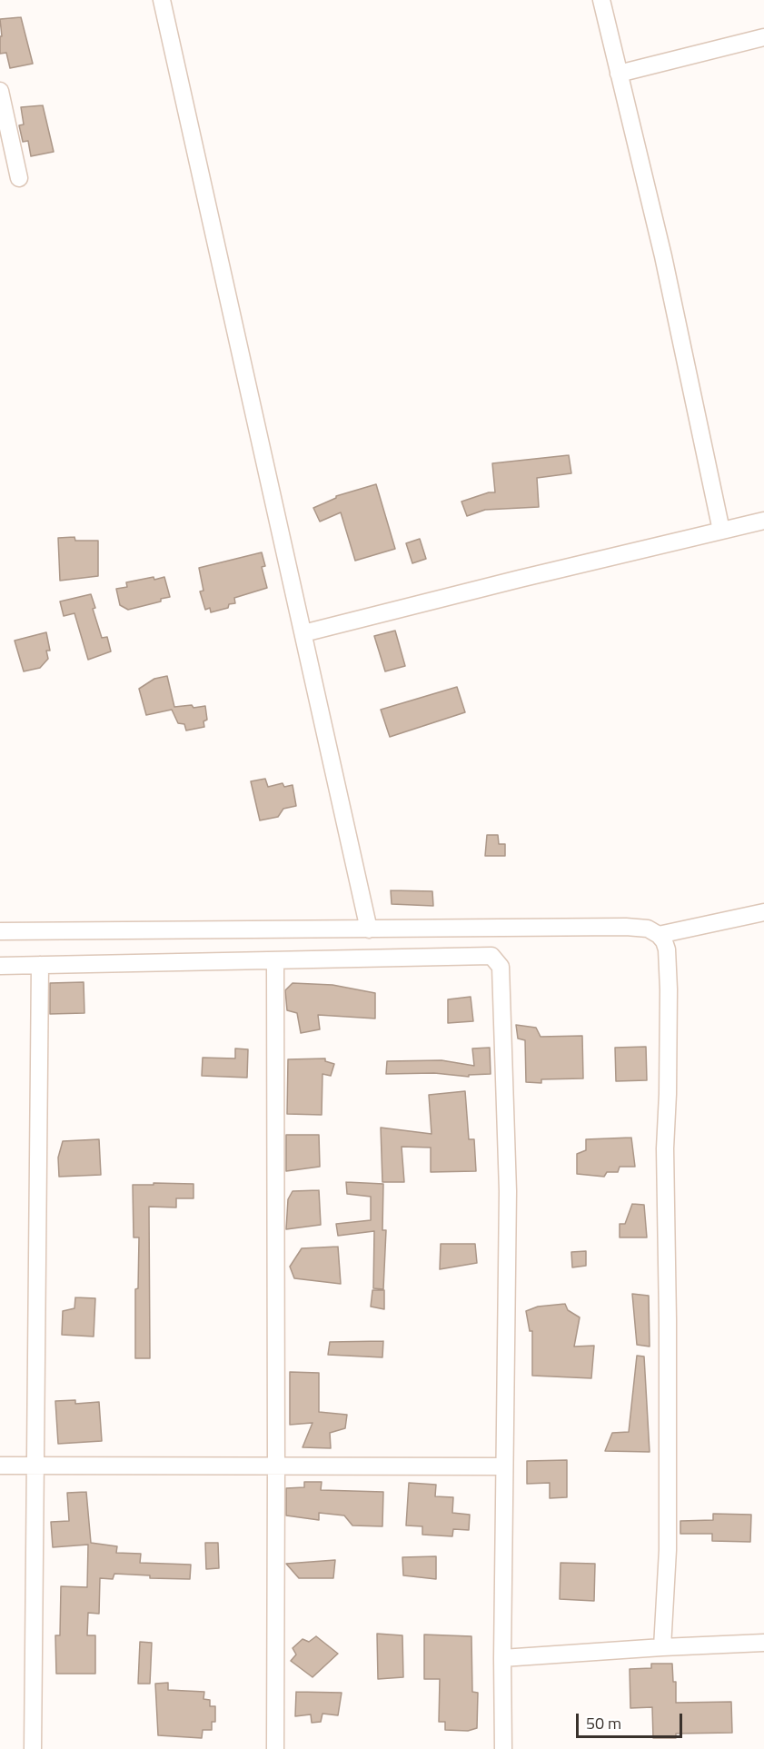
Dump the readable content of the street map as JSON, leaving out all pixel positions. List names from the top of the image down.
{
  "scale_bar": "50 m"
}
